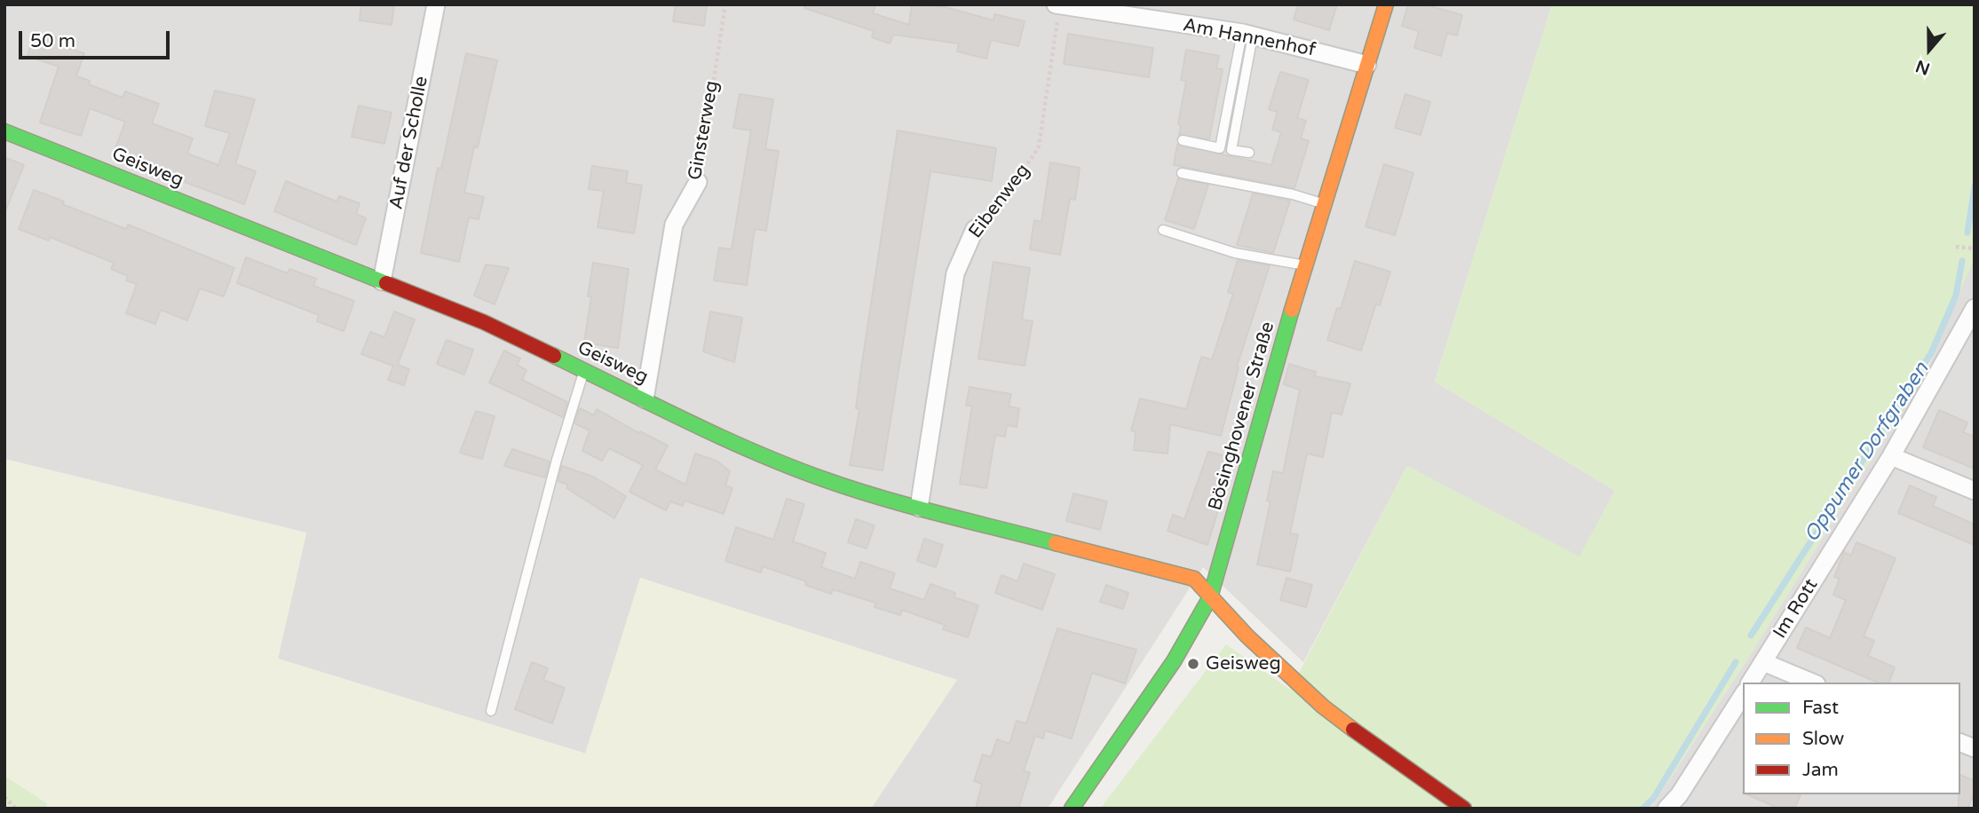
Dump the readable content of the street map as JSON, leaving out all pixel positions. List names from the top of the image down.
{
  "streets": {
    "street": [
      "Am Hannenhof",
      "Ginsterweg",
      "Auf der Scholle",
      "Geisweg",
      "Eibenweg",
      "Bösinghovener Straße",
      "Im Rott"
    ]
  },
  "crossings": [
    ["Am Hannenhof", "Eibenweg"],
    ["Am Hannenhof", "Bösinghovener Straße"],
    ["Ginsterweg", "Geisweg"],
    ["Auf der Scholle", "Geisweg"],
    ["Geisweg", "Eibenweg"],
    ["Geisweg", "Bösinghovener Straße"]
  ],
  "water": ["Oppumer Dorfgraben"],
  "places": ["Geisweg"],
  "legend": ["Fast", "Slow", "Jam"],
  "scale_bar": "50 m",
  "north": "bottom"
}
